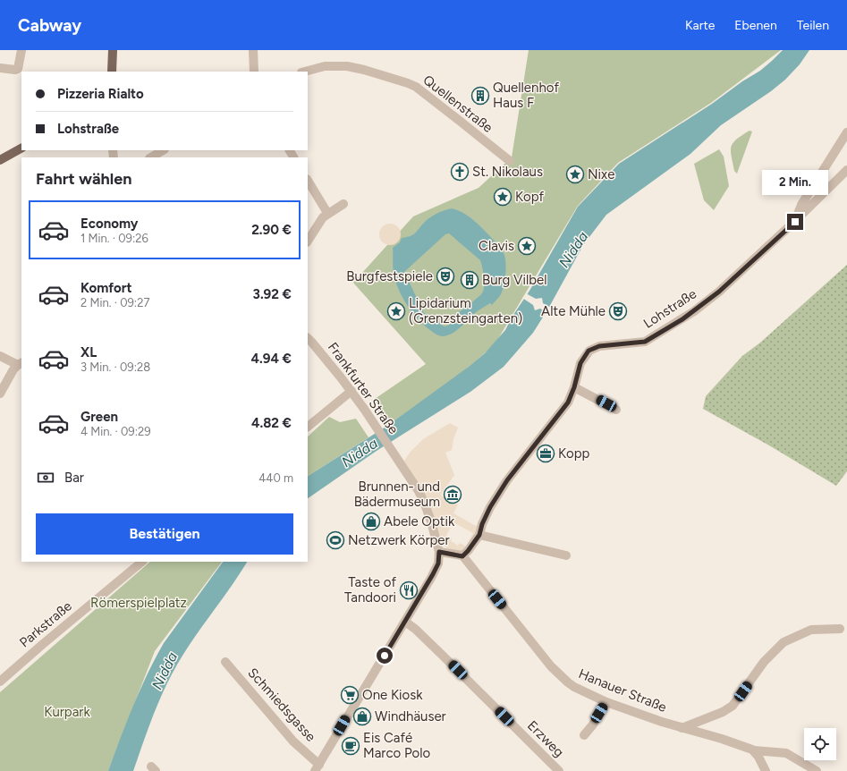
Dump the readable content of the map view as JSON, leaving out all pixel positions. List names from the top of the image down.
{
  "streets": {
    "street": [
      "Quellenstraße",
      "Lohstraße",
      "Frankfurter Straße",
      "Parkstraße",
      "Hanauer Straße",
      "Schmiedsgasse",
      "Erzweg"
    ]
  },
  "crossings": [
    ["Lohstraße", "Hanauer Straße"]
  ],
  "water": ["Nidda"],
  "parks": ["Römerspielplatz", "Kurpark"],
  "places": {
    "building": ["Quellenhof Haus F", "Burg Vilbel"],
    "church": ["St. Nikolaus"],
    "place": [
      "Nixe",
      "Kopf",
      "Clavis",
      "Lipidarium (Grenzsteingarten)"
    ],
    "theatre": ["Burgfestspiele", "Alte Mühle"],
    "office": ["Kopp"],
    "museum": ["Brunnen- und Bädermuseum"],
    "shop": ["Abele Optik", "Windhäuser"],
    "sports": ["Netzwerk Körper"],
    "restaurant": ["Taste of Tandoori"],
    "supermarket": ["One Kiosk"],
    "cafe": ["Eis Café Marco Polo"]
  },
  "page": {
    "header": "Cabway",
    "nav": ["Karte", "Ebenen", "Teilen"],
    "banner": ["Pizzeria Rialto", "Lohstraße"],
    "heading": "Fahrt wählen",
    "bubble": "2 Min.",
    "list": [
      {
        "name": "Economy",
        "note": "1 Min. · 09:26",
        "value": "2.90 €"
      },
      {
        "name": "Komfort",
        "note": "2 Min. · 09:27",
        "value": "3.92 €"
      },
      {
        "name": "XL",
        "note": "3 Min. · 09:28",
        "value": "4.94 €"
      },
      {
        "name": "Green",
        "note": "4 Min. · 09:29",
        "value": "4.82 €"
      }
    ],
    "pay": ["Bar", "440 m"],
    "buttons": "Bestätigen"
  }
}
